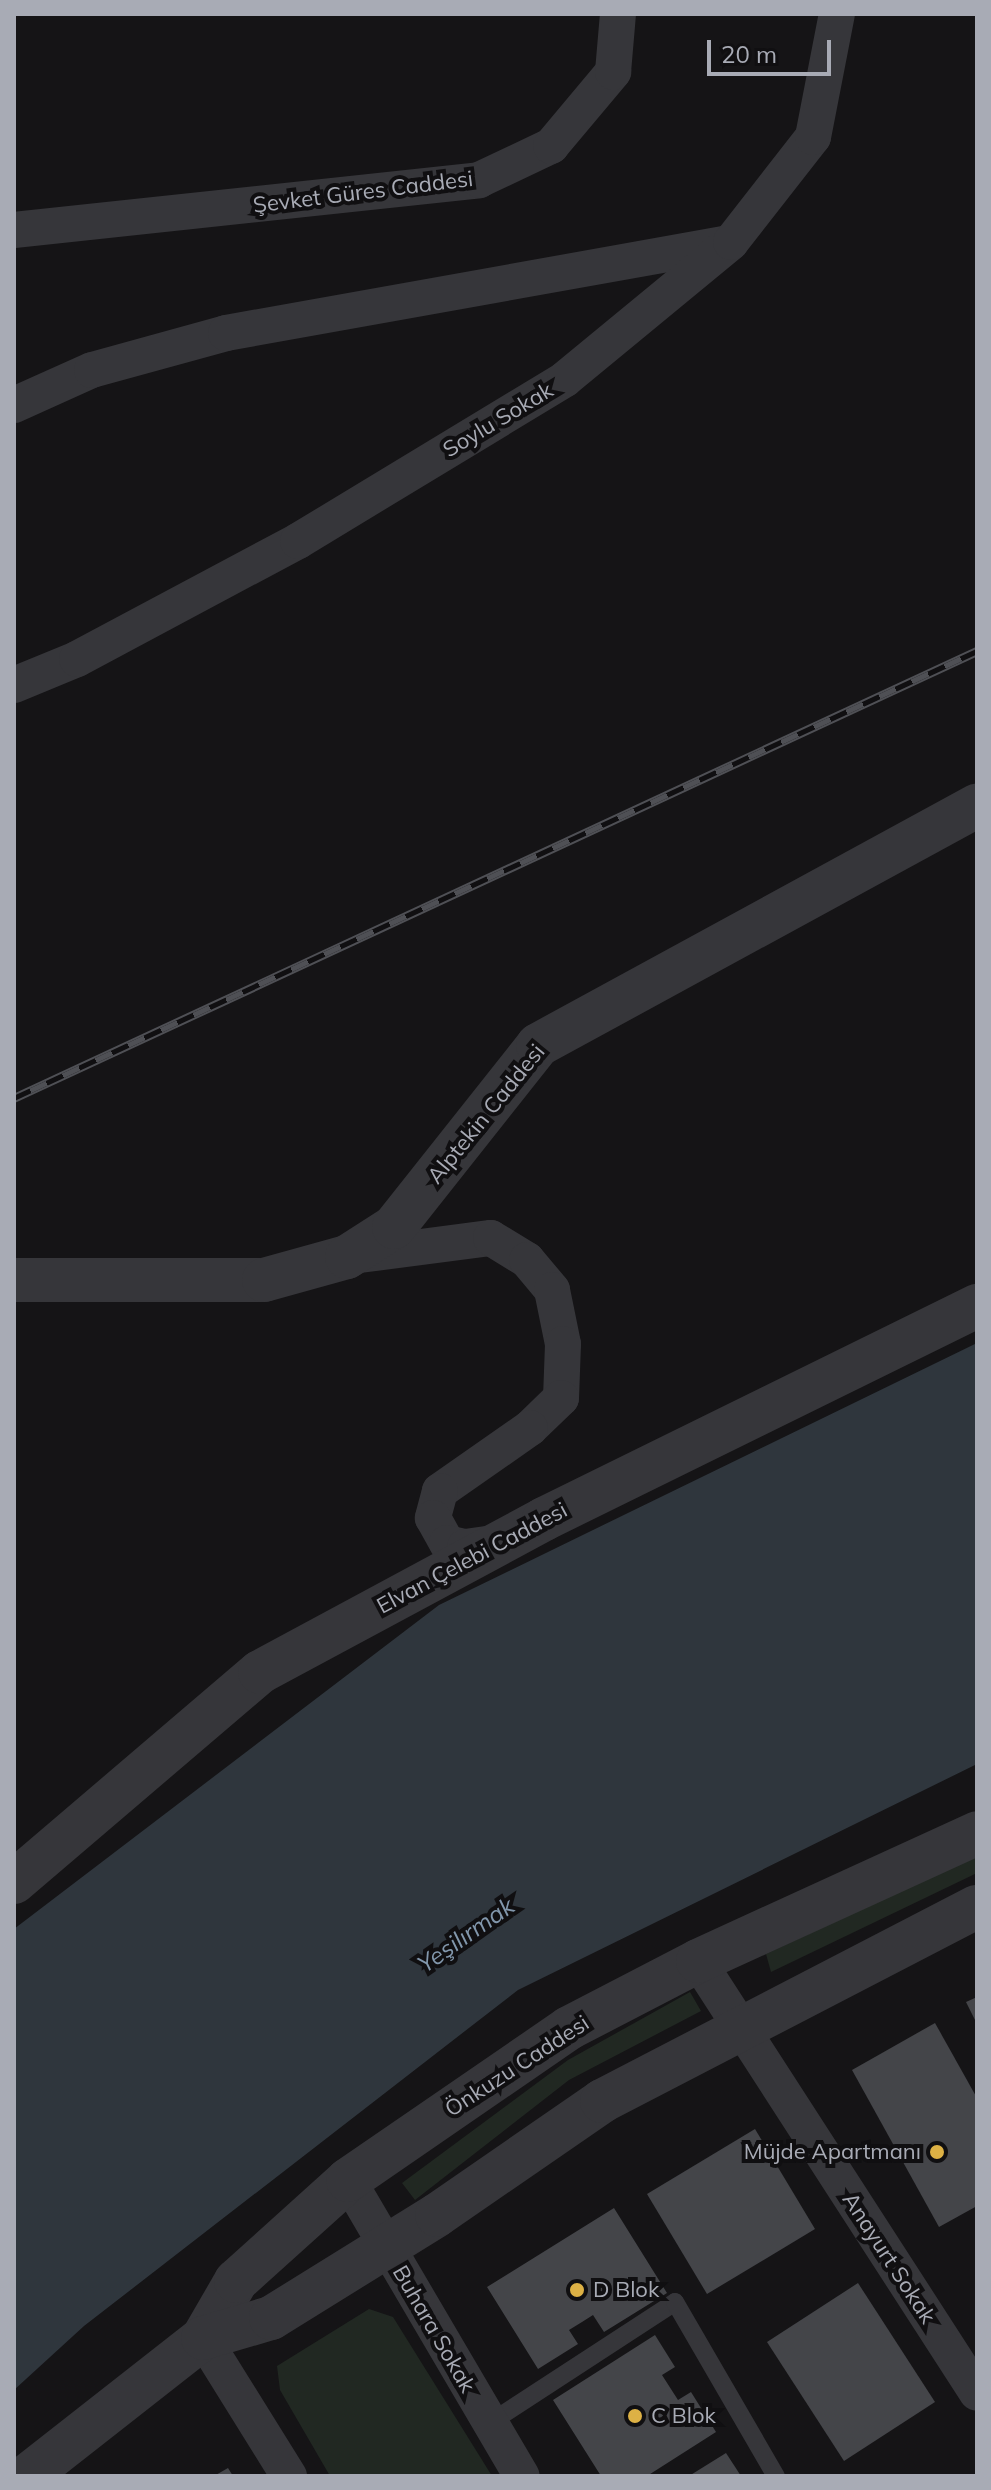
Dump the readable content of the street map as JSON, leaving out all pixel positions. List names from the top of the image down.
{
  "streets": {
    "street": [
      "Şevket Güres Caddesi",
      "Soylu Sokak",
      "Alptekin Caddesi",
      "Elvan Çelebi Caddesi",
      "Önkuzu Caddesi",
      "Anayurt Sokak",
      "Buhara Sokak"
    ]
  },
  "crossings": [
    ["Önkuzu Caddesi", "Anayurt Sokak"],
    ["Önkuzu Caddesi", "Buhara Sokak"]
  ],
  "water": ["Yeşilırmak"],
  "places": ["Müjde Apartmanı", "D Blok", "C Blok"],
  "scale_bar": "20 m"
}
